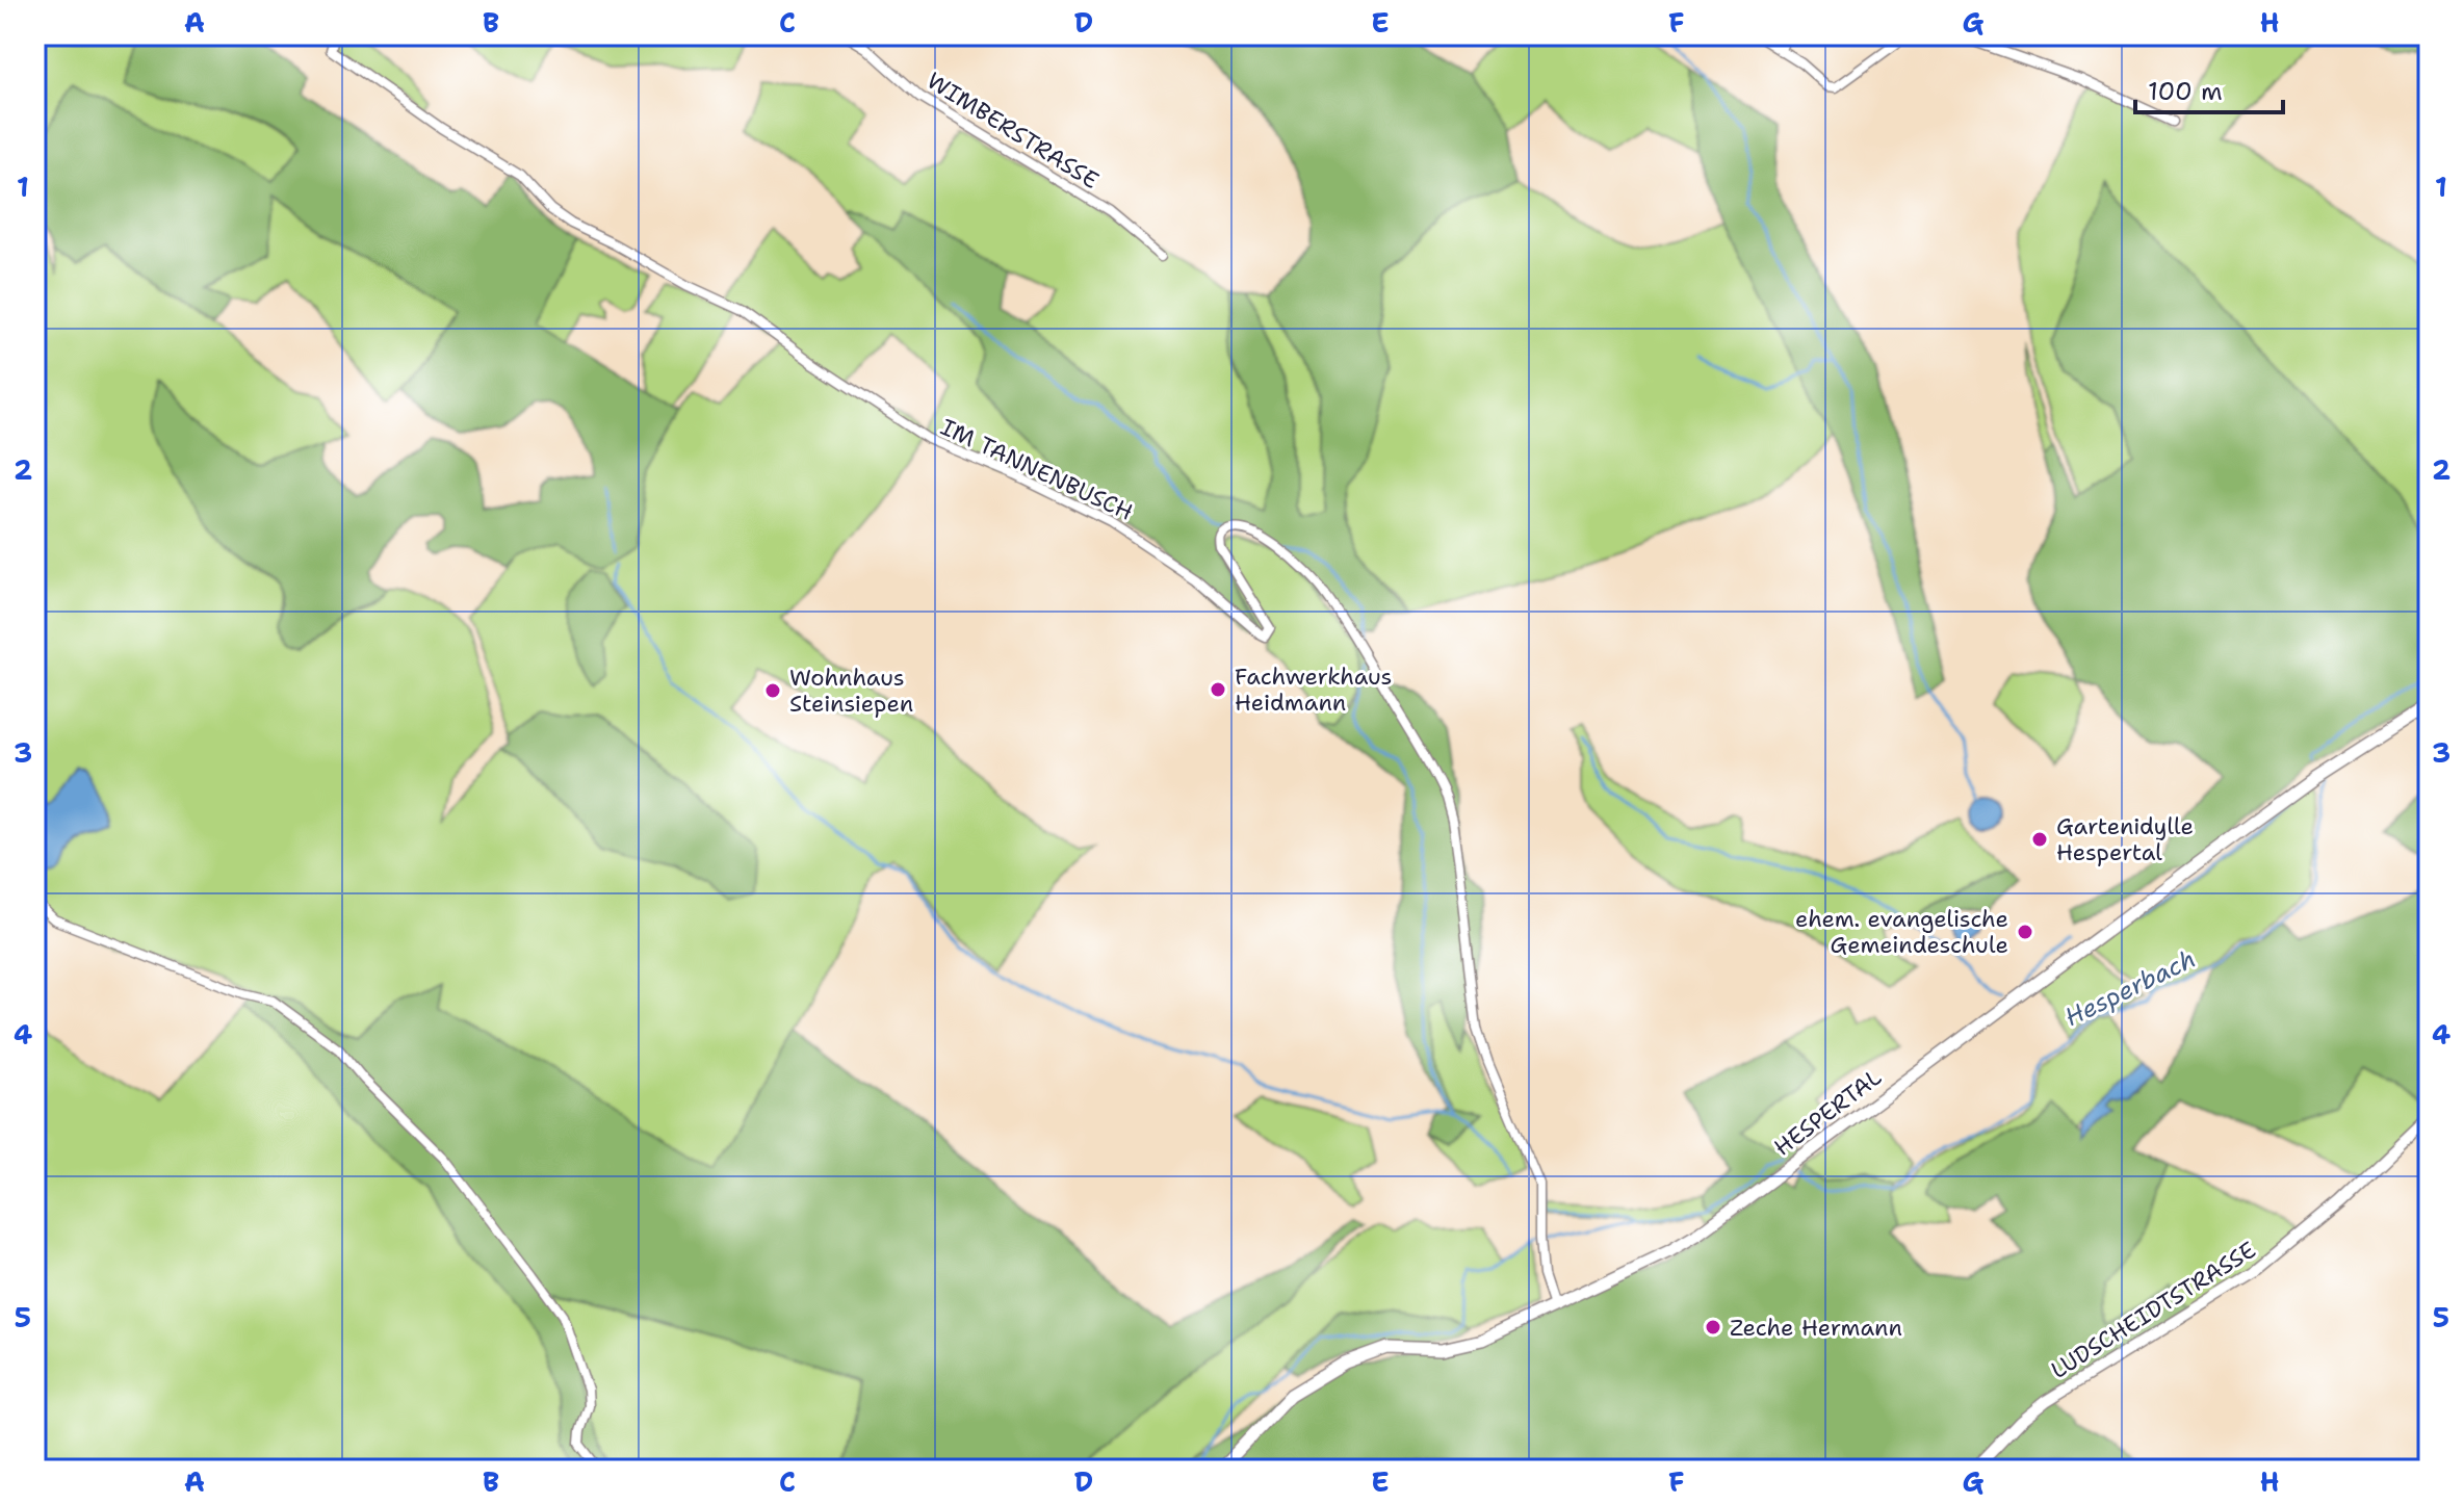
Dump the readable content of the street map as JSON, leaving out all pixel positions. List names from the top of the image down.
{
  "streets": {
    "main road": ["HESPERTAL"],
    "street": ["WIMBERSTRASSE", "IM TANNENBUSCH", "LUDSCHEIDTSTRASSE"]
  },
  "crossings": [
    ["IM TANNENBUSCH", "HESPERTAL"]
  ],
  "water": ["Hesperbach"],
  "places": [
    "Fachwerkhaus Heidmann",
    "Wohnhaus Steinsiepen",
    "Gartenidylle Hespertal",
    "ehem. evangelische Gemeindeschule",
    "Zeche Hermann"
  ],
  "scale_bar": "100 m",
  "grid": {
    "columns": [
      "A",
      "B",
      "C",
      "D",
      "E",
      "F",
      "G",
      "H"
    ],
    "rows": [
      "1",
      "2",
      "3",
      "4",
      "5"
    ]
  }
}
